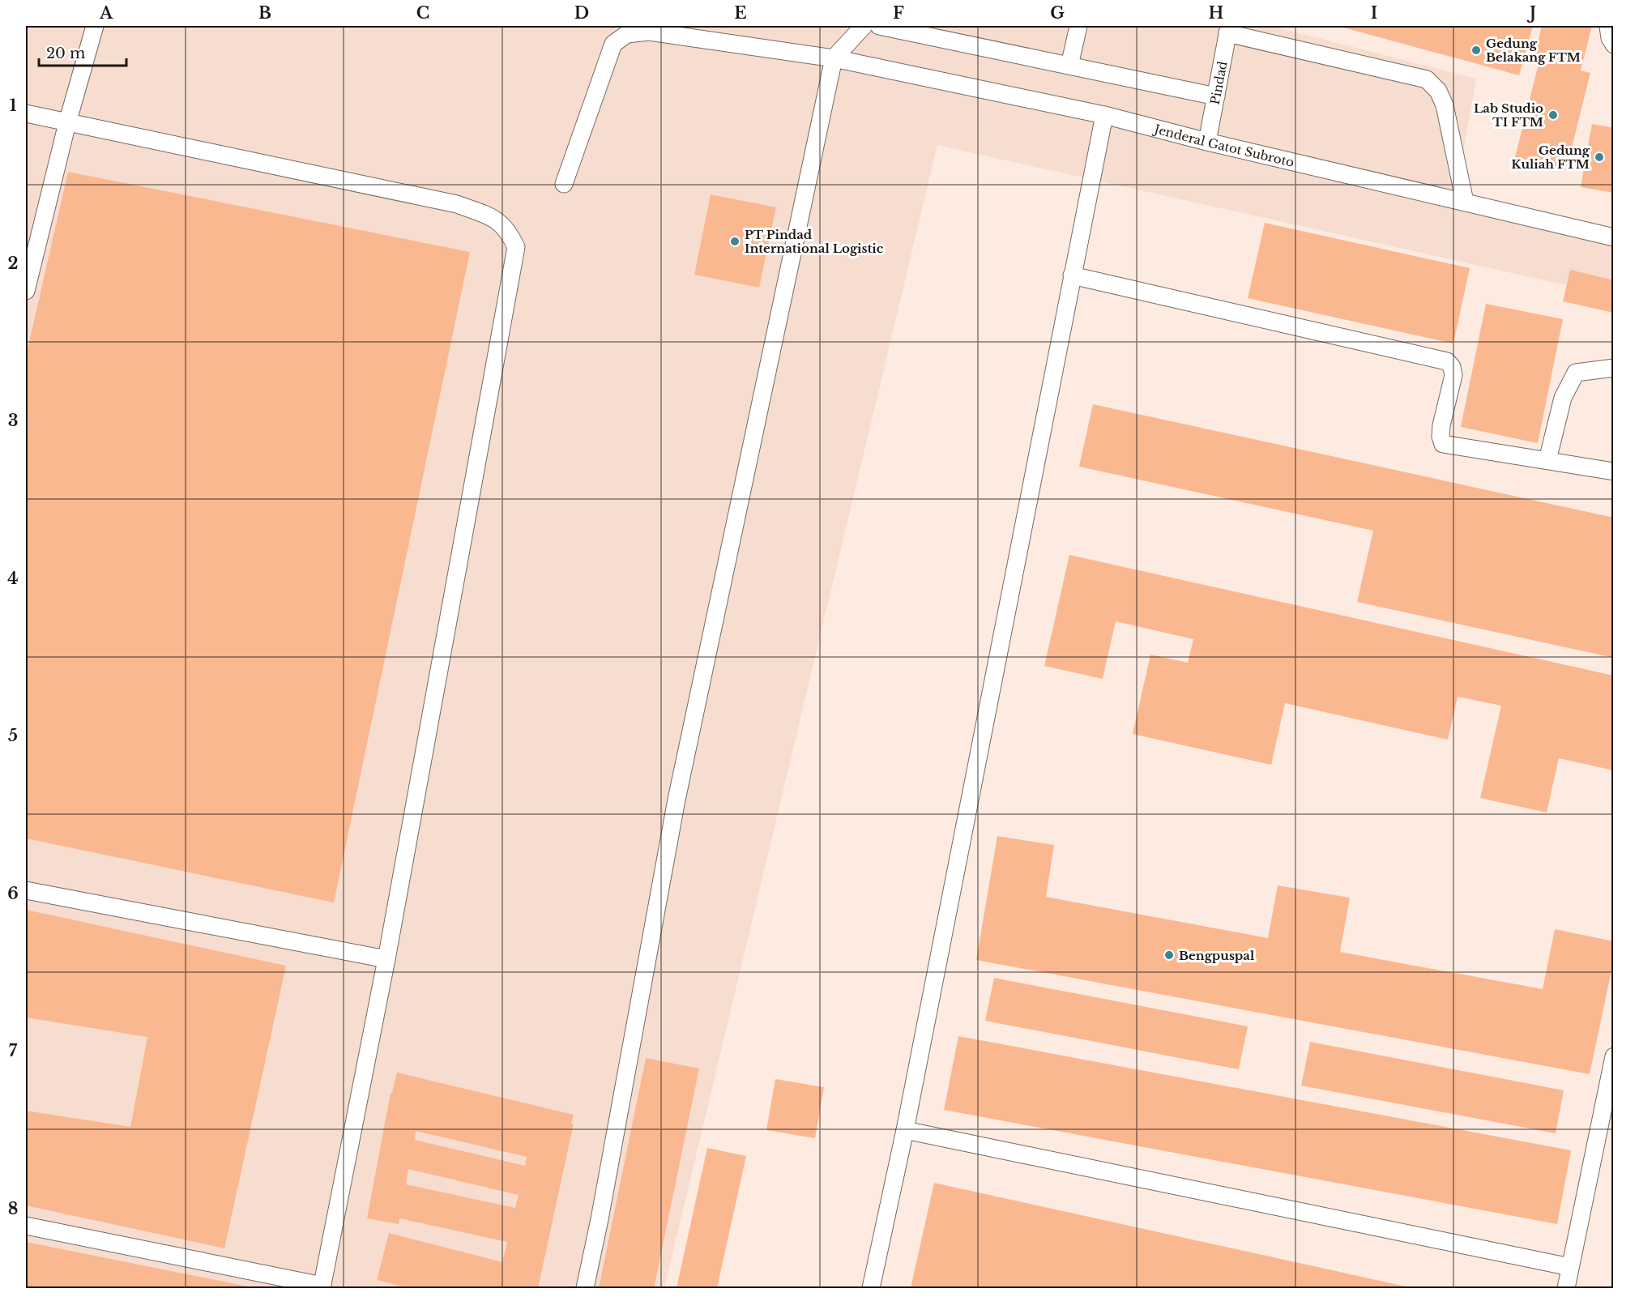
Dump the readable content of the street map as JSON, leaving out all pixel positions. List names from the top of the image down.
{
  "streets": {
    "lane": ["Pindad", "Jenderal Gatot Subroto"]
  },
  "crossings": [
    ["Pindad", "Jenderal Gatot Subroto"]
  ],
  "places": [
    "Gedung Belakang FTM",
    "Lab Studio TI FTM",
    "Gedung Kuliah FTM",
    "PT Pindad International Logistic",
    "Bengpuspal"
  ],
  "scale_bar": "20 m",
  "grid": {
    "columns": [
      "A",
      "B",
      "C",
      "D",
      "E",
      "F",
      "G",
      "H",
      "I",
      "J"
    ],
    "rows": [
      "1",
      "2",
      "3",
      "4",
      "5",
      "6",
      "7",
      "8"
    ]
  }
}
